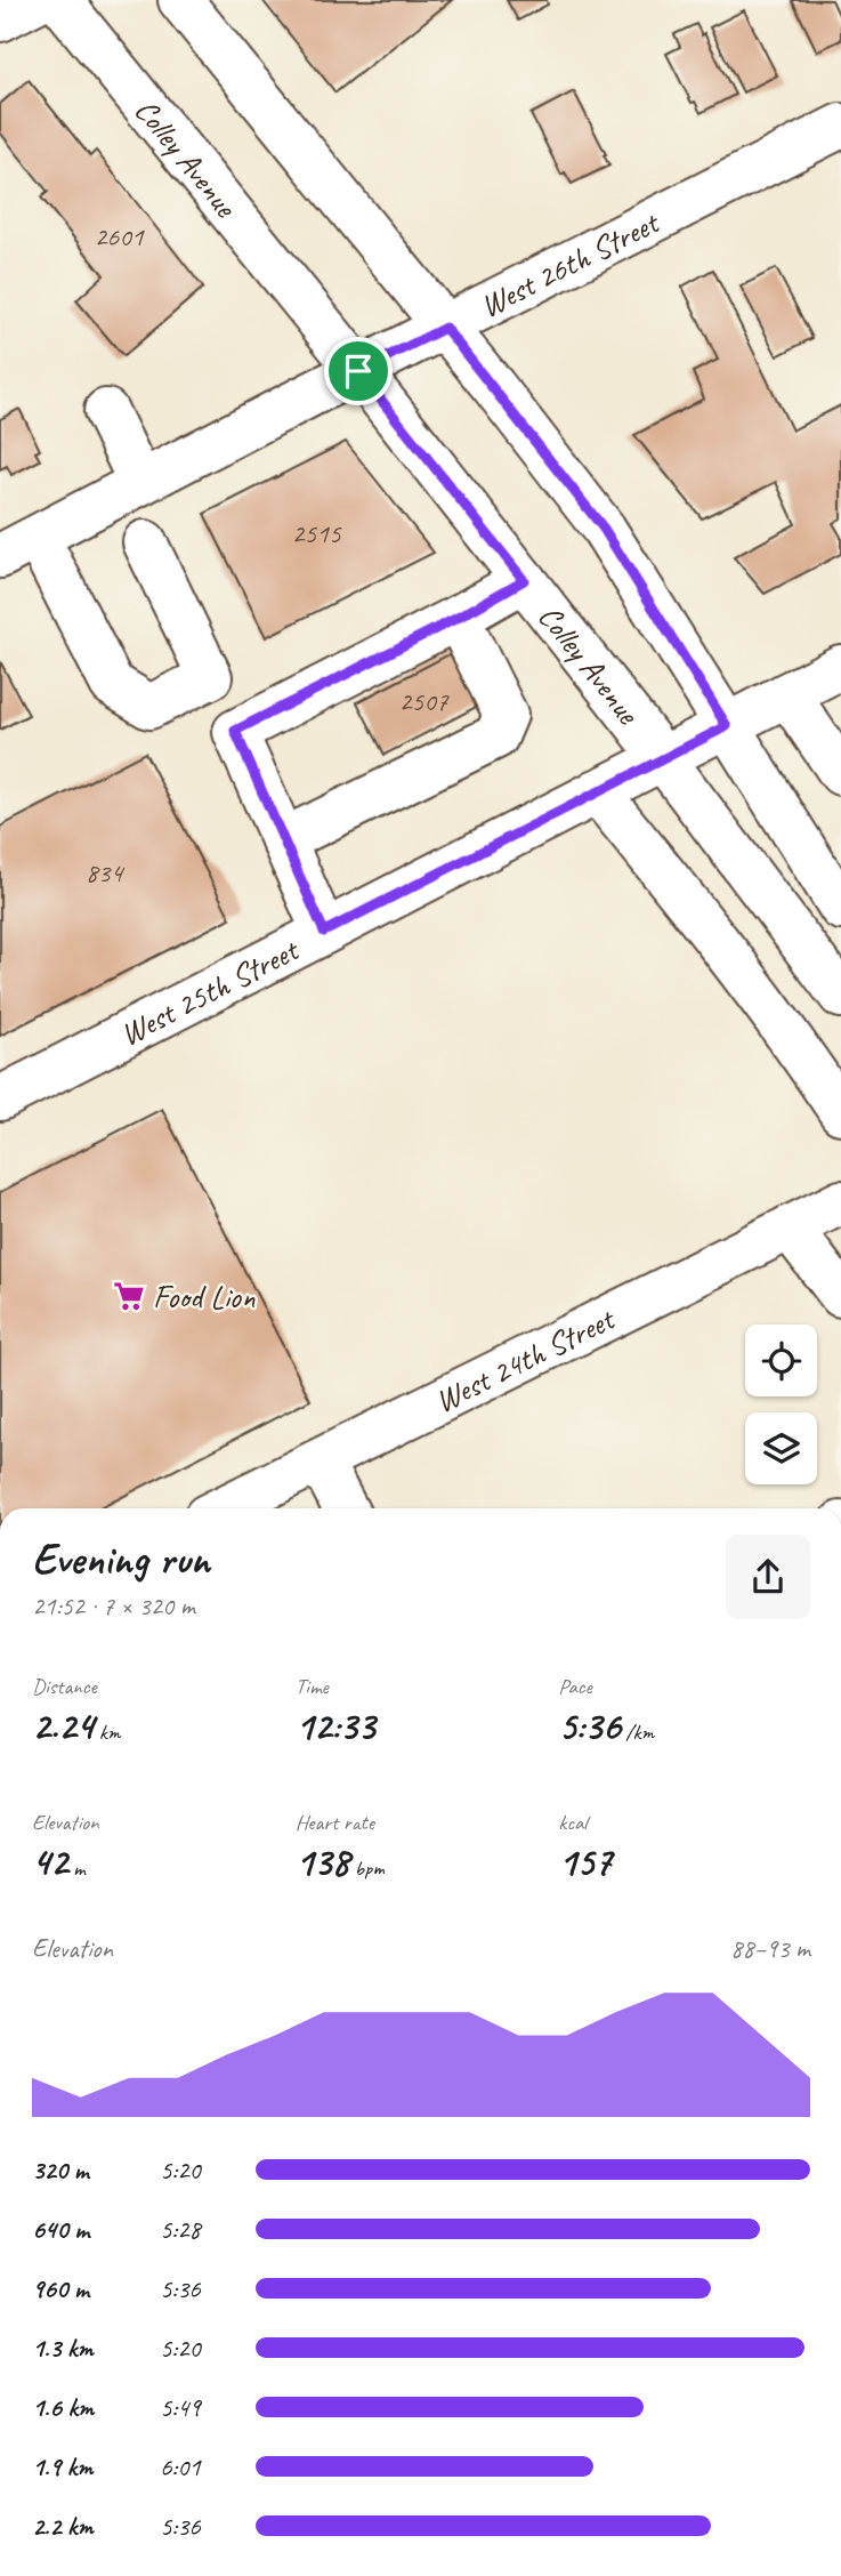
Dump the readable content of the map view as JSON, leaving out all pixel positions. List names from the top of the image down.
{
  "streets": {
    "main road": [
      "Colley Avenue",
      "West 26th Street",
      "West 25th Street",
      "West 24th Street"
    ]
  },
  "crossings": [
    ["Colley Avenue", "West 26th Street"],
    ["Colley Avenue", "West 25th Street"]
  ],
  "places": {
    "supermarket": ["Food Lion"]
  },
  "house_numbers": [
    "2601",
    "2515",
    "2507",
    "834"
  ],
  "page": {
    "heading": ["Evening run", "21:52 · 7 × 320 m"],
    "stats": [
      ["Distance", "2.24 km"],
      ["Time", "12:33"],
      ["Pace", "5:36 /km"],
      ["Elevation", "42 m"],
      ["Heart rate", "138 bpm"],
      ["kcal", "157"]
    ],
    "chart": ["Elevation", "88–93 m"],
    "list": [
      {
        "name": "320 m",
        "note": "5:20"
      },
      {
        "name": "640 m",
        "note": "5:28"
      },
      {
        "name": "960 m",
        "note": "5:36"
      },
      {
        "name": "1.3 km",
        "note": "5:20"
      },
      {
        "name": "1.6 km",
        "note": "5:49"
      },
      {
        "name": "1.9 km",
        "note": "6:01"
      },
      {
        "name": "2.2 km",
        "note": "5:36"
      }
    ]
  }
}
